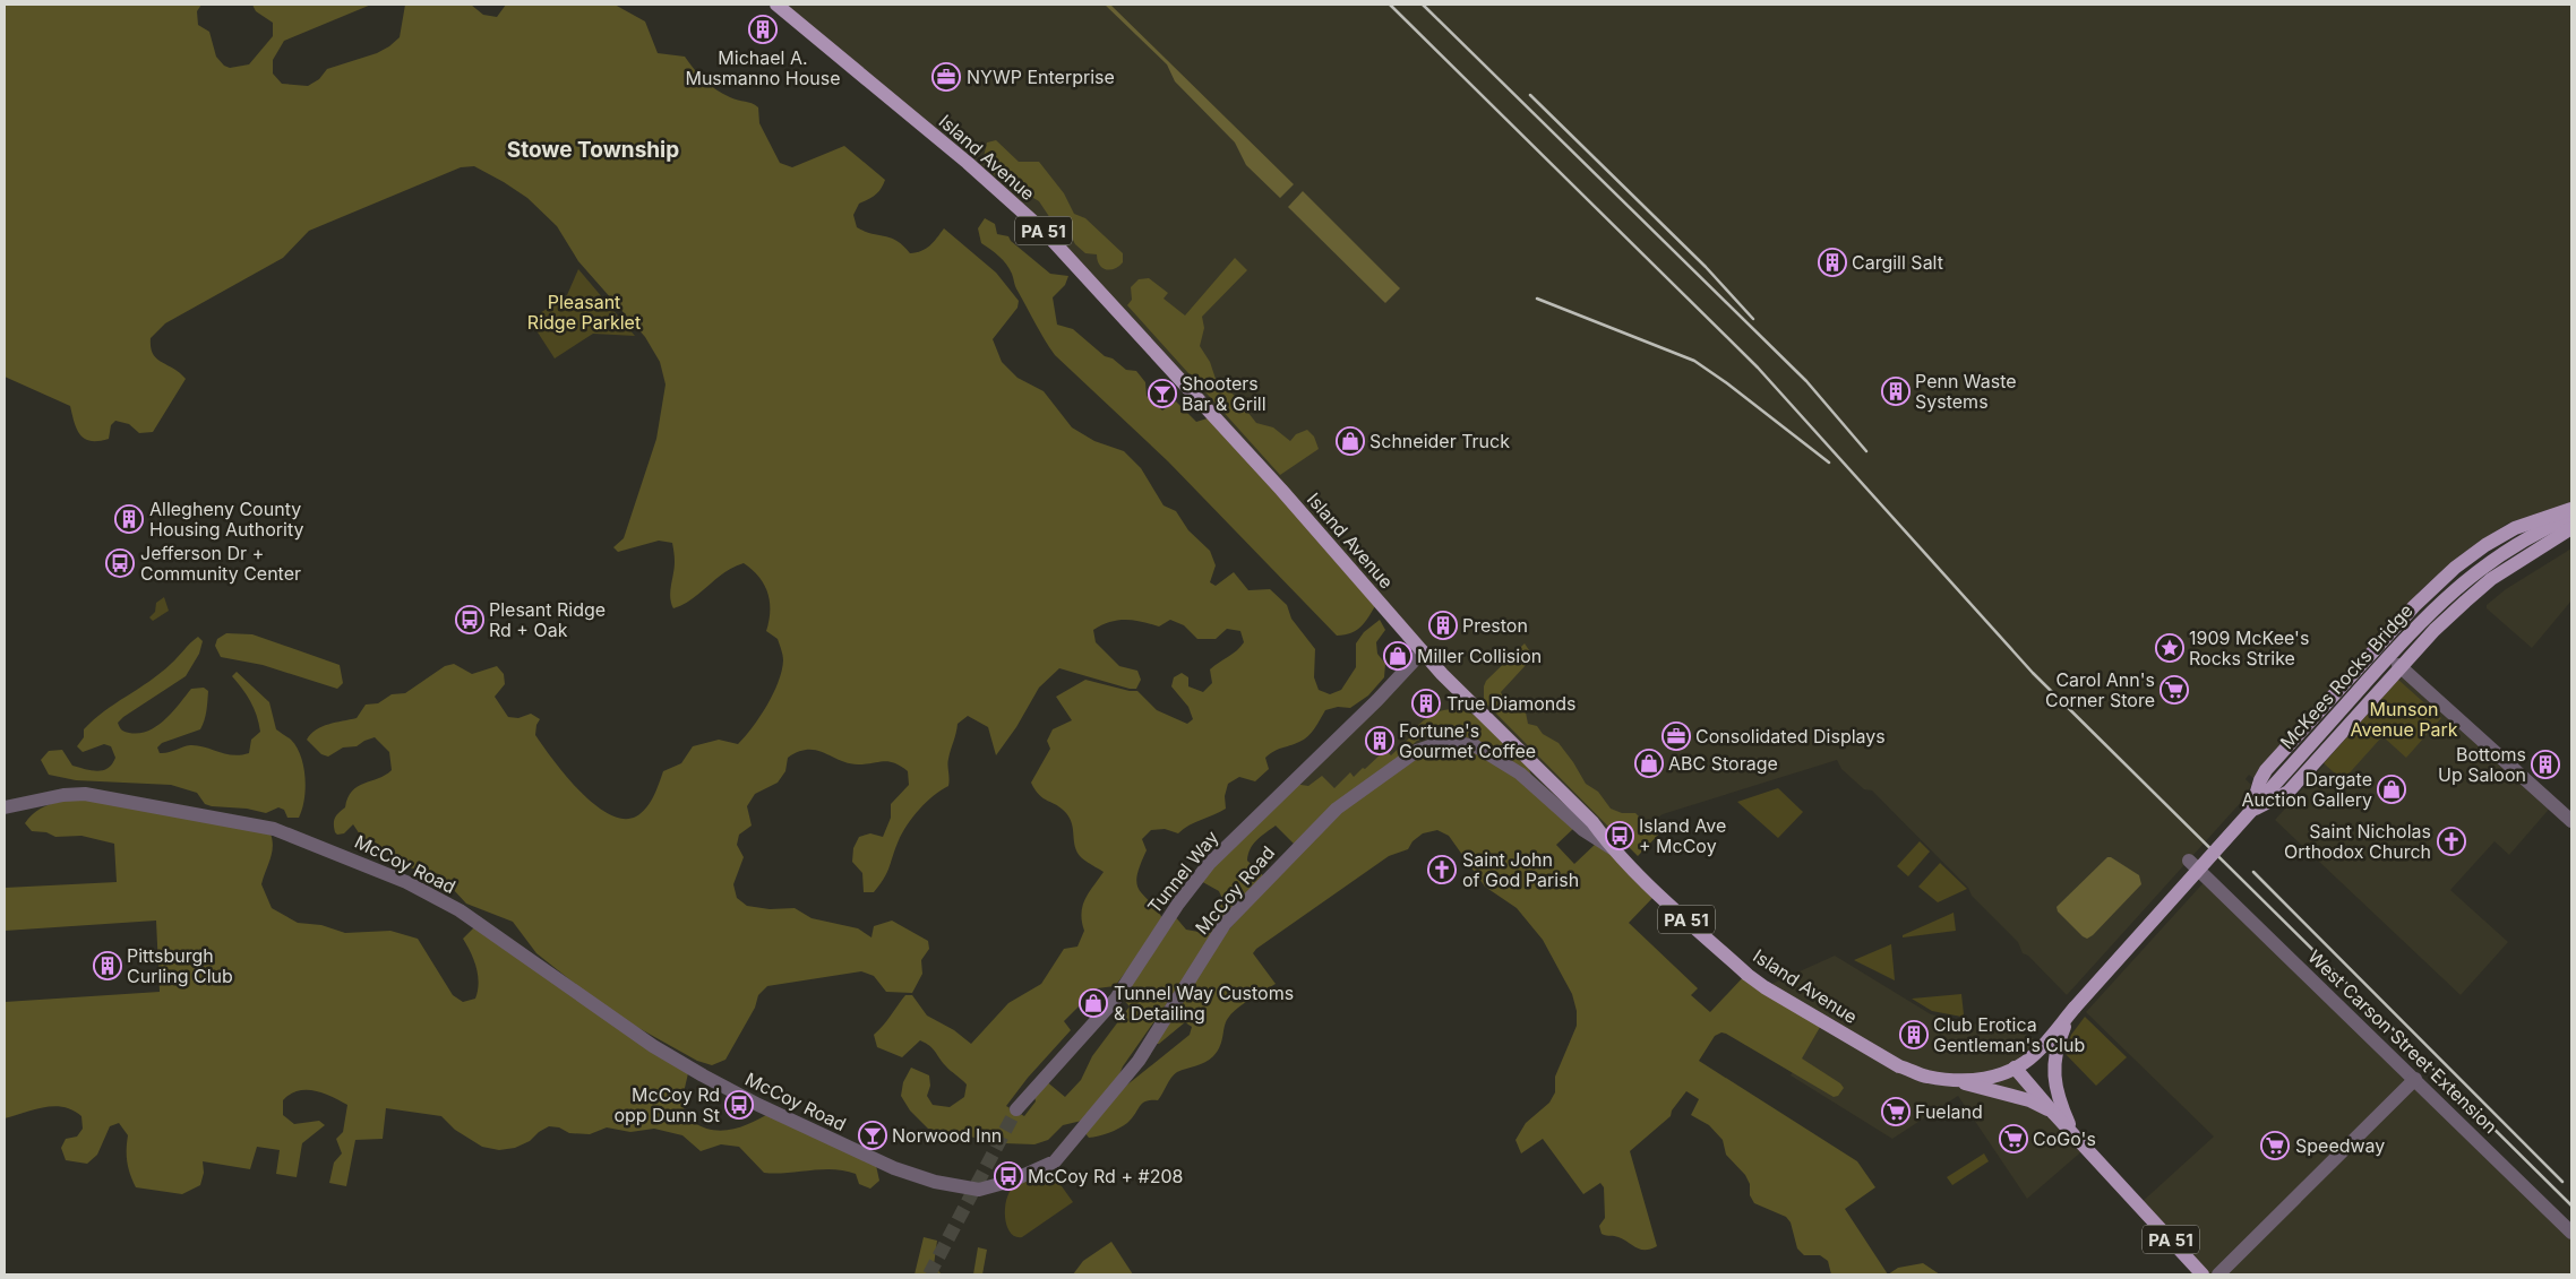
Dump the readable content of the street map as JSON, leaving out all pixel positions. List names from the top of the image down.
{
  "streets": {
    "main road": ["Island Avenue", "PA 51", "McKees Rocks Bridge"],
    "street": ["McCoy Road", "Tunnel Way", "West Carson Street Extension"]
  },
  "crossings": [
    ["Island Avenue", "PA 51"],
    ["Island Avenue", "McKees Rocks Bridge"],
    ["Island Avenue", "McCoy Road"],
    ["Island Avenue", "Tunnel Way"],
    ["PA 51", "McKees Rocks Bridge"]
  ],
  "districts": ["Stowe Township"],
  "parks": ["Pleasant Ridge Parklet", "Munson Avenue Park"],
  "places": {
    "building": [
      "Michael A. Musmanno House",
      "Cargill Salt",
      "Penn Waste Systems",
      "Allegheny County Housing Authority",
      "Preston",
      "True Diamonds",
      "Fortune's Gourmet Coffee",
      "Bottoms Up Saloon",
      "Pittsburgh Curling Club",
      "Club Erotica Gentleman's Club"
    ],
    "office": ["NYWP Enterprise", "Consolidated Displays"],
    "bar": ["Shooters Bar & Grill", "Norwood Inn"],
    "shop": [
      "Schneider Truck",
      "Miller Collision",
      "ABC Storage",
      "Dargate Auction Gallery",
      "Tunnel Way Customs & Detailing"
    ],
    "bus stop": [
      "Jefferson Dr + Community Center",
      "Plesant Ridge Rd + Oak",
      "Island Ave + McCoy",
      "McCoy Rd opp Dunn St",
      "McCoy Rd + #208"
    ],
    "place": ["1909 McKee's Rocks Strike"],
    "supermarket": [
      "Carol Ann's Corner Store",
      "Fueland",
      "CoGo's",
      "Speedway"
    ],
    "church": ["Saint Nicholas Orthodox Church", "Saint John of God Parish"]
  }
}
